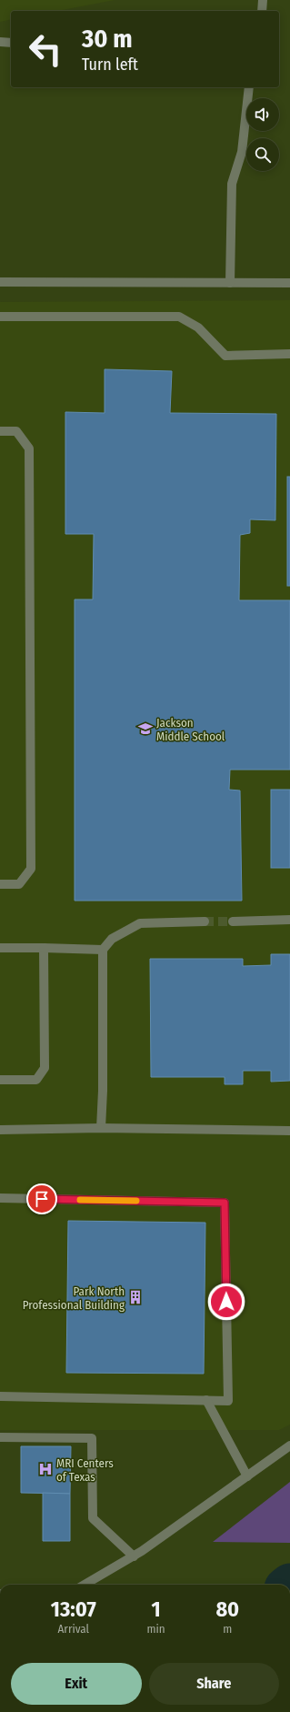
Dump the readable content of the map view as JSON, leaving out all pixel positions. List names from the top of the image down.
{
  "places": {
    "school or university": ["Jackson Middle School"],
    "building": ["Park North Professional Building"],
    "hospital": ["MRI Centers of Texas"]
  },
  "page": {
    "turn": ["30 m", "Turn left"],
    "eta": [
      "13:07",
      "Arrival",
      "1",
      "min",
      "80",
      "m"
    ],
    "buttons": ["Exit", "Share"]
  }
}
